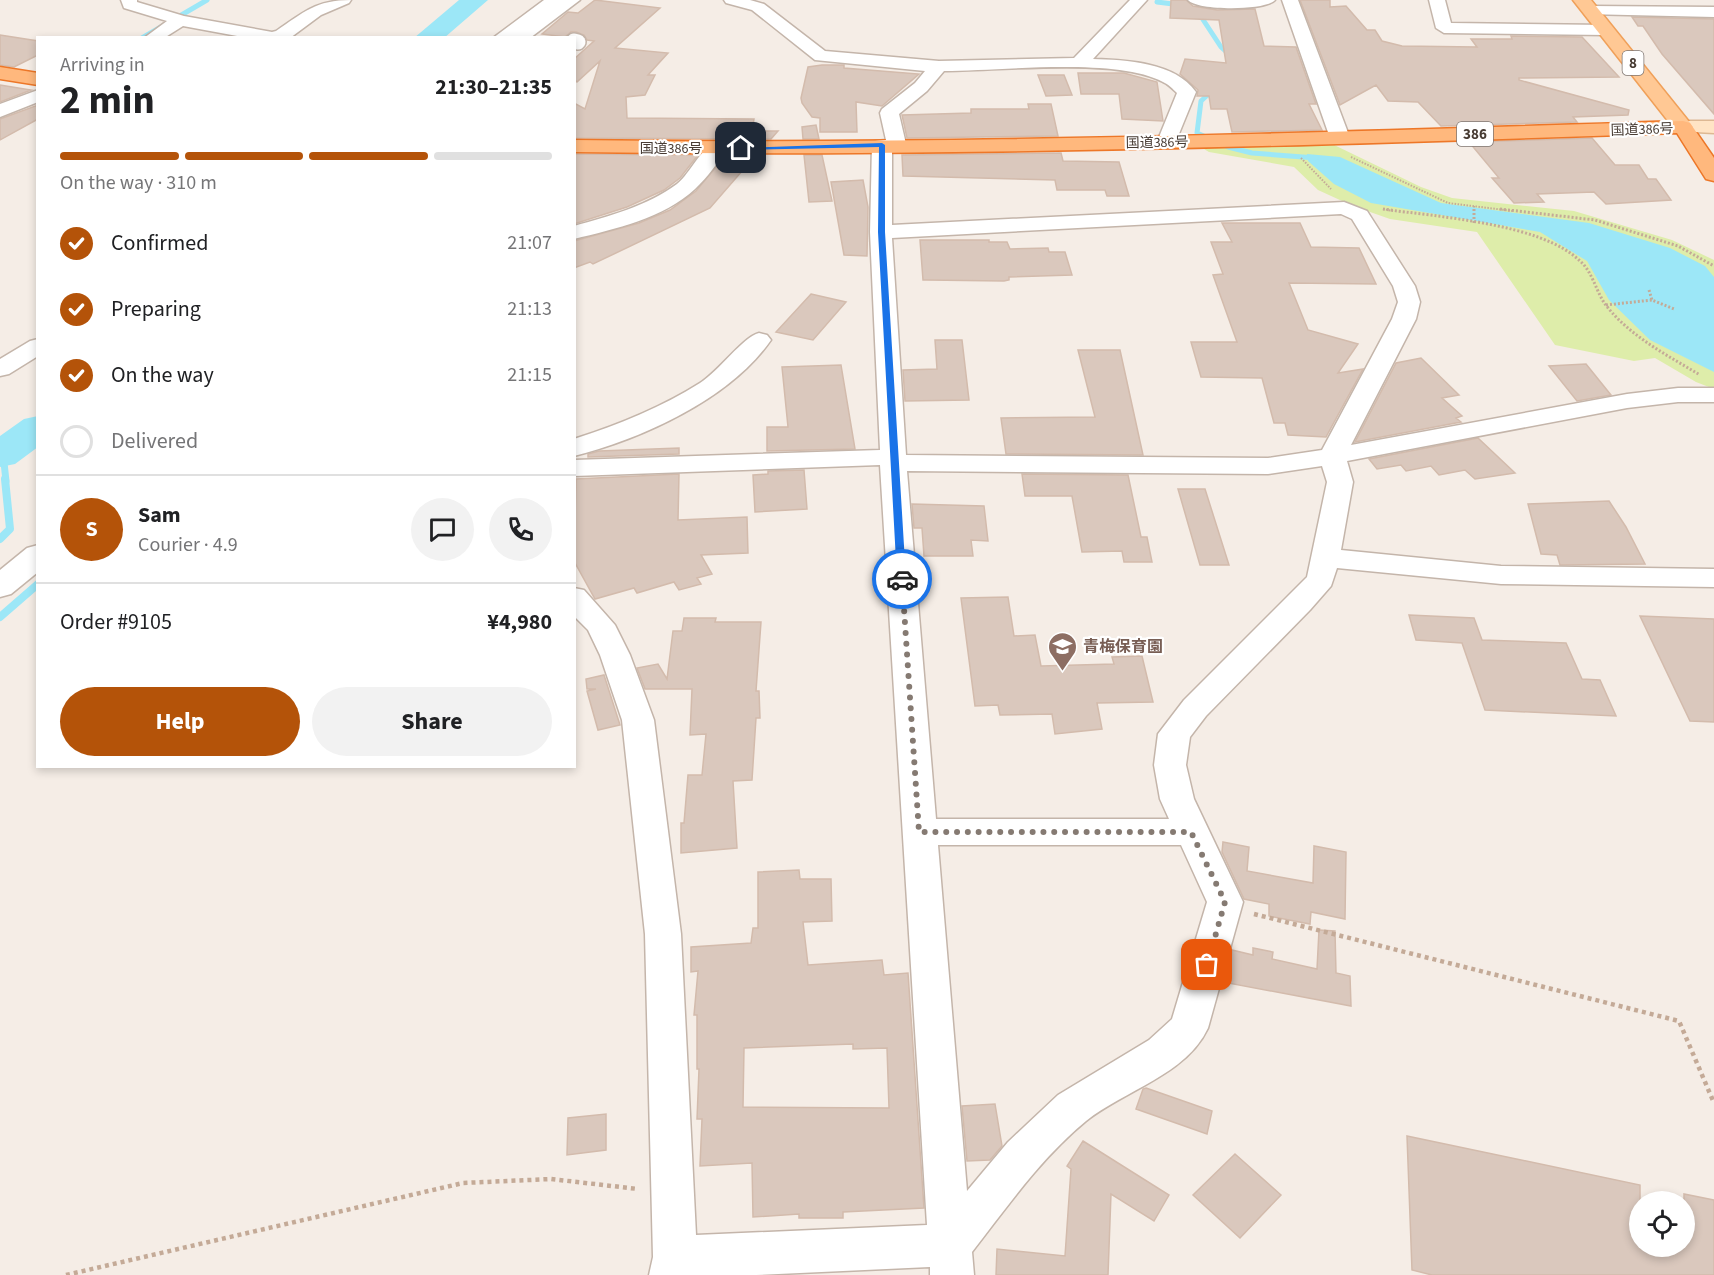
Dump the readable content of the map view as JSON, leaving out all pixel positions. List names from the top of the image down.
{
  "streets": {
    "highway": ["国道386号", "386"],
    "main road": ["8"]
  },
  "crossings": [
    ["8", "国道386号"]
  ],
  "places": {
    "school or university": ["青梅保育園"]
  },
  "page": {
    "heading": ["2 min", "Arriving in", "21:30–21:35"],
    "panel": [
      "Sam",
      "Courier · 4.9",
      "Order #9105",
      "¥4,980"
    ],
    "bar": "On the way · 310 m",
    "list": [
      ["Confirmed", "21:07"],
      ["Preparing", "21:13"],
      ["On the way", "21:15"],
      "Delivered"
    ],
    "round": "S",
    "buttons": ["Help", "Share"]
  }
}
